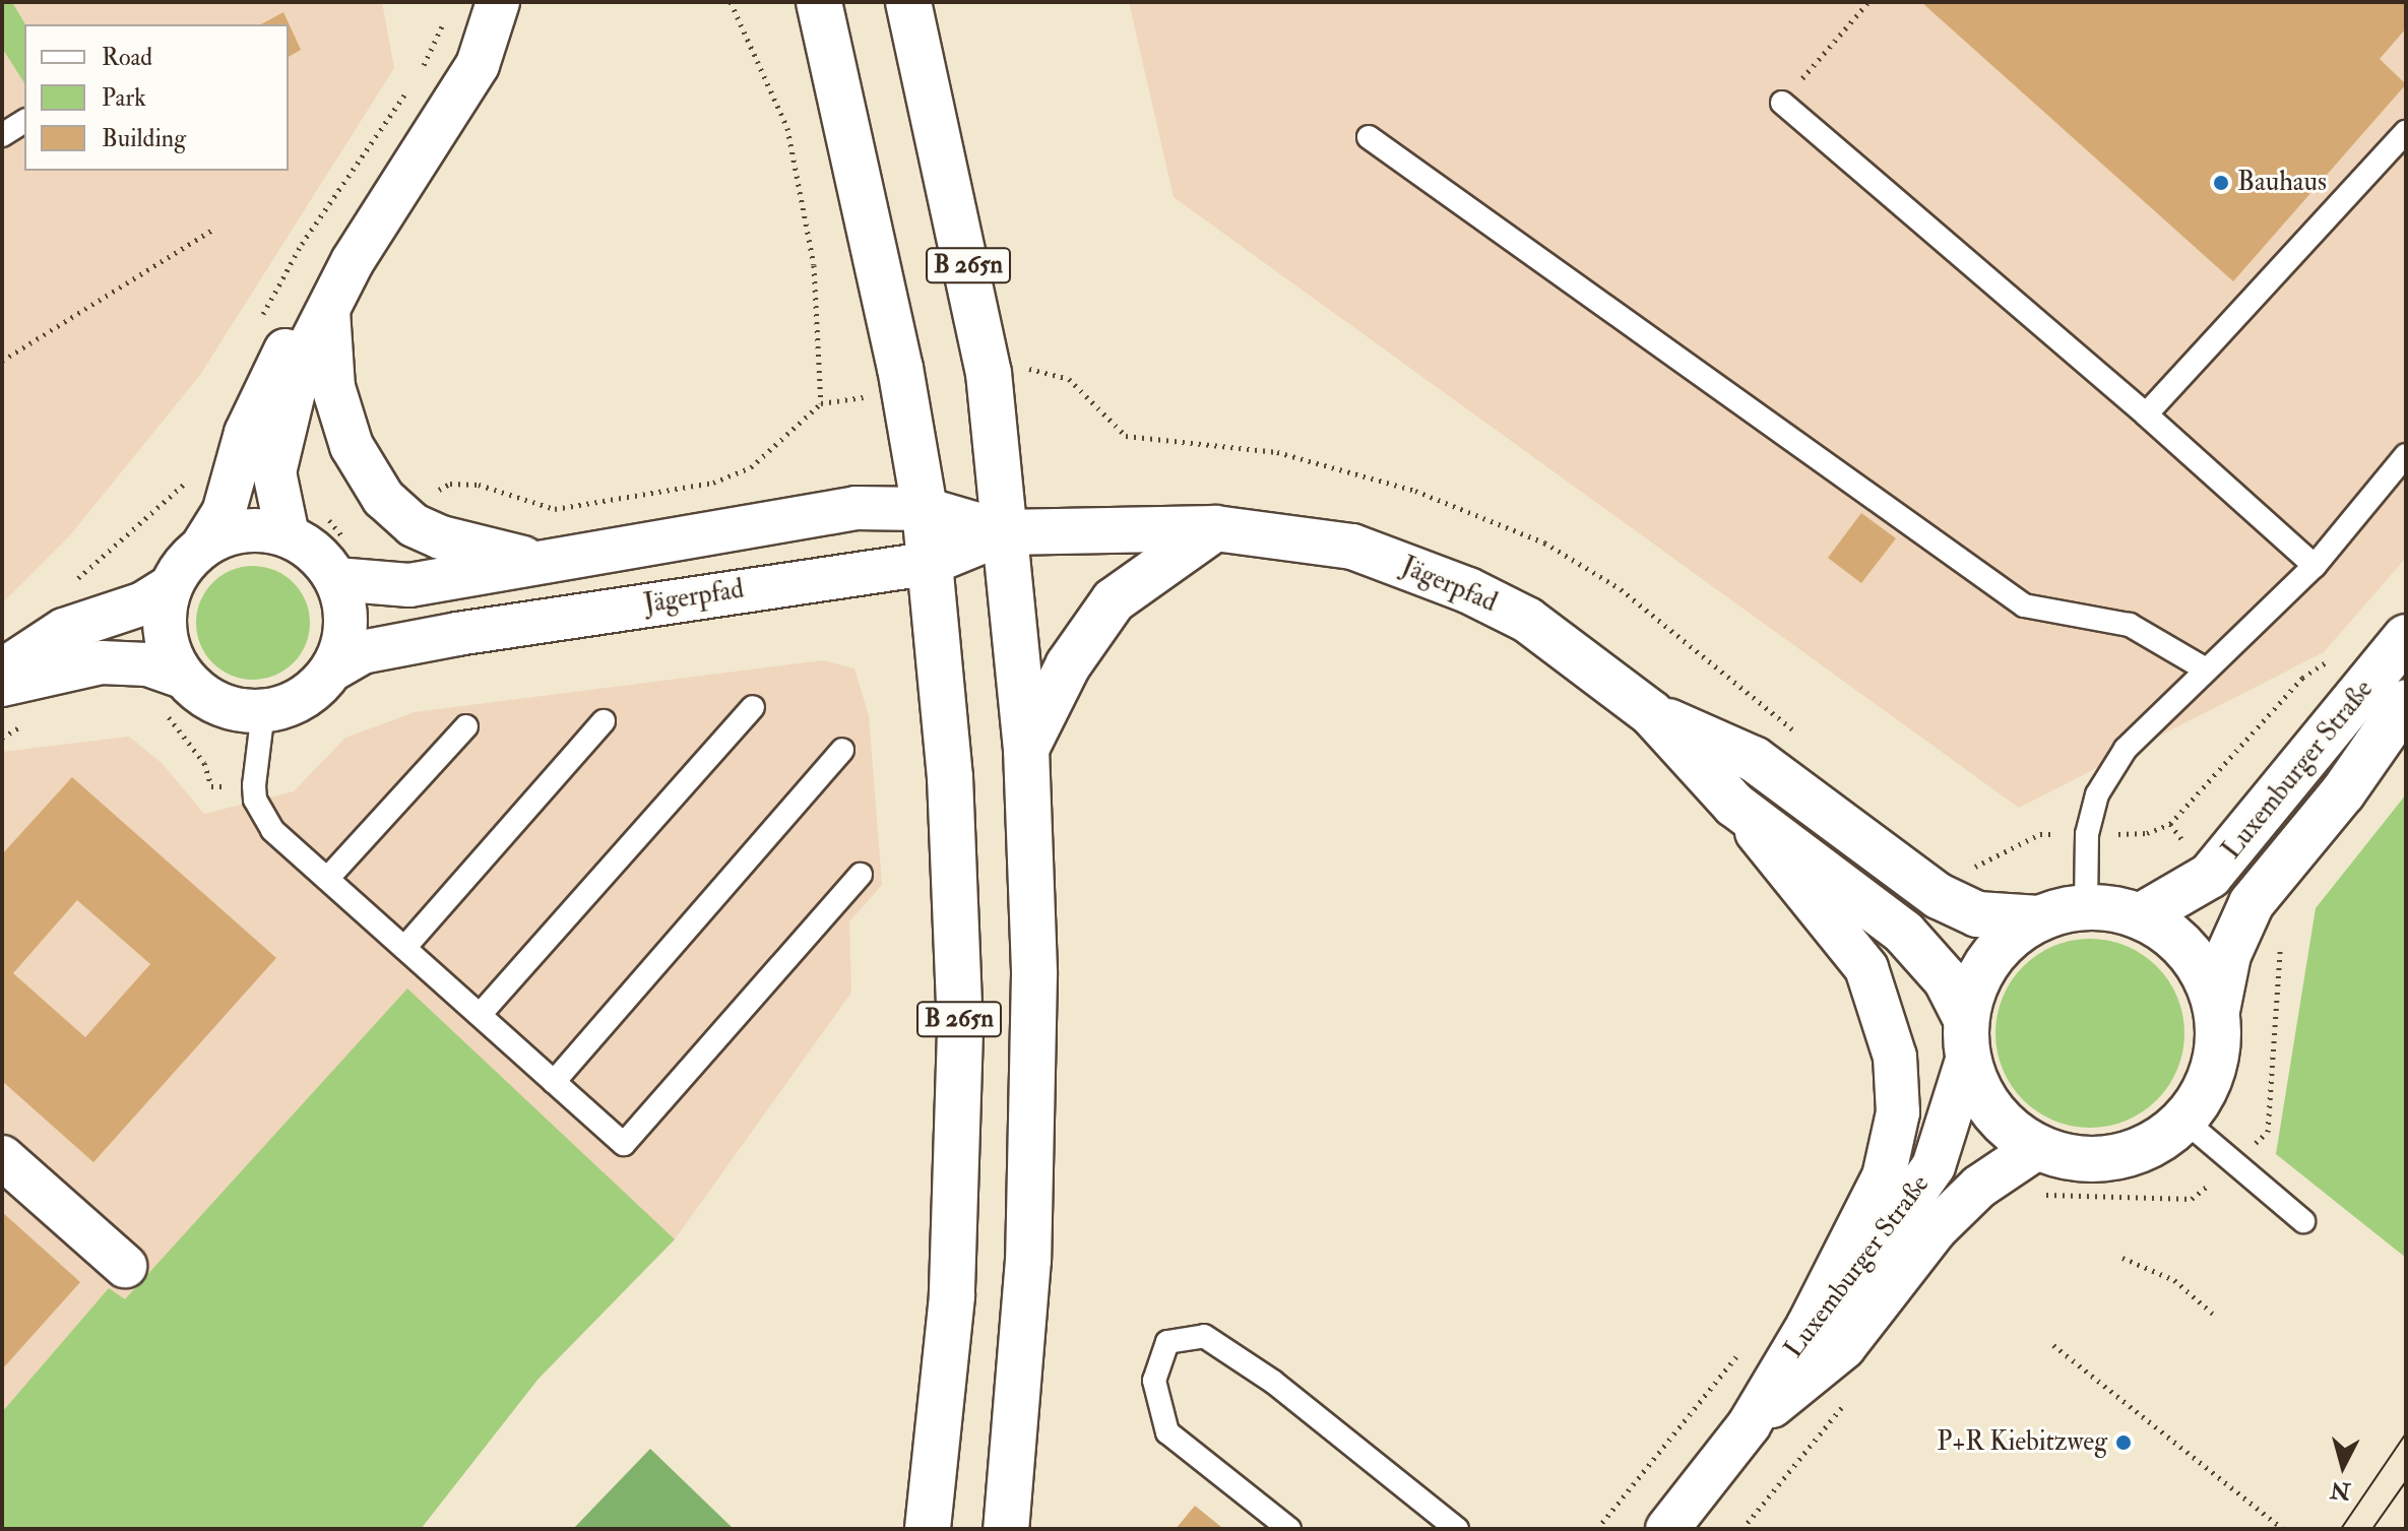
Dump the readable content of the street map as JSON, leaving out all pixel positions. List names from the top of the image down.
{
  "streets": {
    "street": ["B 265n", "Jägerpfad", "Luxemburger Straße"]
  },
  "crossings": [
    ["B 265n", "Jägerpfad"]
  ],
  "places": ["Bauhaus", "P+R Kiebitzweg"],
  "legend": ["Road", "Park", "Building"],
  "north": "bottom"
}
